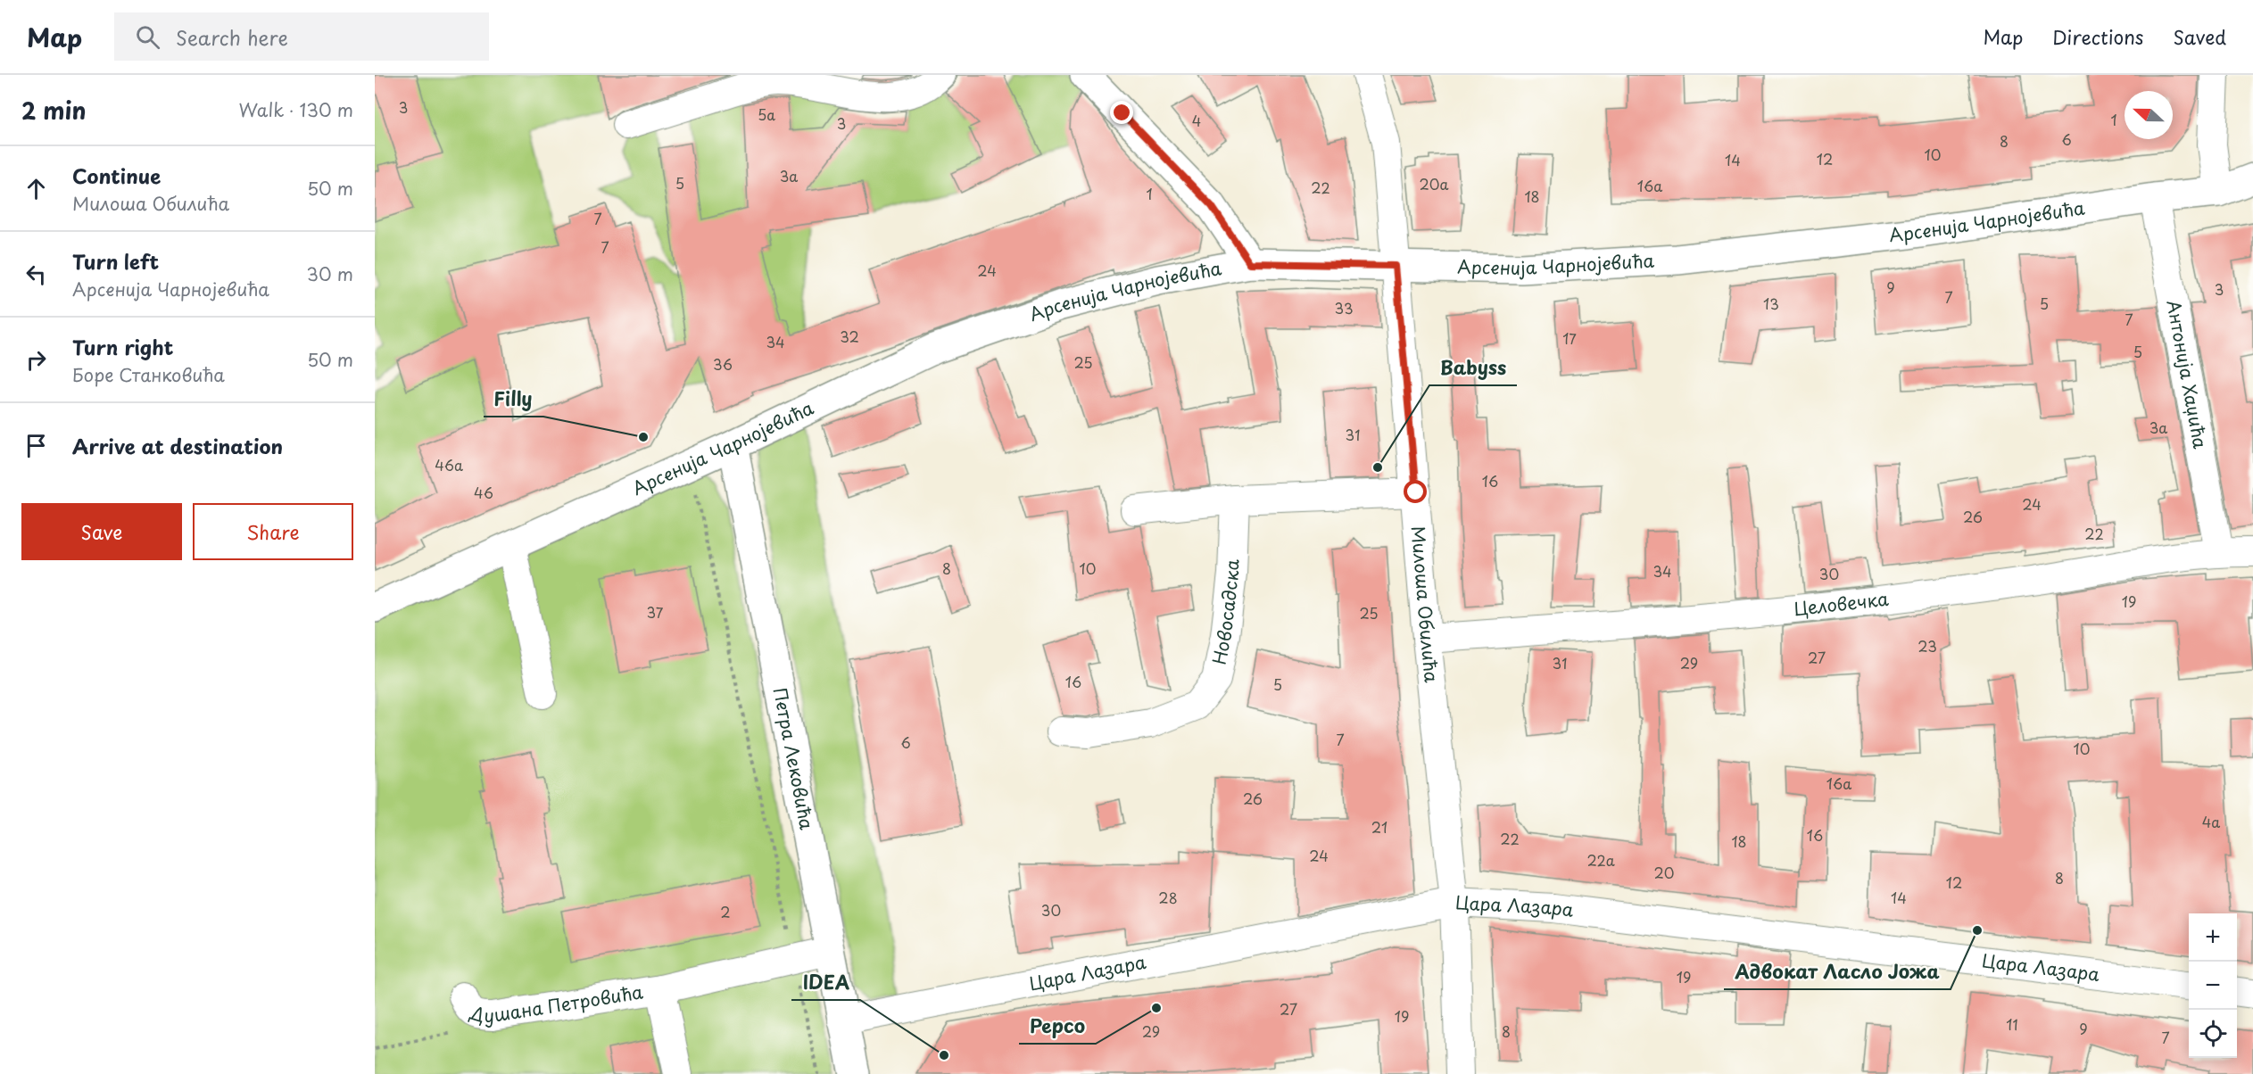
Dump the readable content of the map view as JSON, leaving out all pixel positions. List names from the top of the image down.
{
  "streets": {
    "street": [
      "Арсенија Чарнојевића",
      "Антонија Хаџића",
      "Целовечка",
      "Милоша Обилића",
      "Новосадска",
      "Петра Лековића",
      "Цара Лазара",
      "Душана Петровића"
    ]
  },
  "crossings": [
    ["Арсенија Чарнојевића", "Антонија Хаџића"],
    ["Арсенија Чарнојевића", "Милоша Обилића"],
    ["Арсенија Чарнојевића", "Петра Лековића"],
    ["Антонија Хаџића", "Целовечка"],
    ["Целовечка", "Милоша Обилића"],
    ["Милоша Обилића", "Цара Лазара"],
    ["Петра Лековића", "Цара Лазара"],
    ["Петра Лековића", "Душана Петровића"]
  ],
  "places": [
    "Filly",
    "Babyss",
    "Адвокат Ласло Јожа",
    "Pepco",
    "IDEA"
  ],
  "house_numbers": [
    "3",
    "5a",
    "1",
    "4",
    "3",
    "6",
    "8",
    "10",
    "12",
    "14",
    "3a",
    "5",
    "20a",
    "16a",
    "22",
    "1",
    "18",
    "7",
    "7",
    "24",
    "9",
    "3",
    "7",
    "13",
    "5",
    "33",
    "7",
    "32",
    "17",
    "34",
    "5",
    "25",
    "36",
    "3a",
    "31",
    "46a",
    "16",
    "46",
    "24",
    "26",
    "22",
    "8",
    "10",
    "34",
    "30",
    "19",
    "37",
    "25",
    "23",
    "27",
    "31",
    "29",
    "16",
    "5",
    "7",
    "6",
    "10",
    "16a",
    "26",
    "4a",
    "21",
    "16",
    "22",
    "18",
    "24",
    "22a",
    "20",
    "8",
    "12",
    "28",
    "14",
    "30",
    "2",
    "19",
    "27",
    "19",
    "11",
    "9",
    "29",
    "8",
    "7"
  ],
  "north": "left",
  "page": {
    "header": "Map",
    "search": "Search here",
    "nav": ["Map", "Directions", "Saved"],
    "heading": ["2 min", "Walk · 130 m"],
    "list": [
      ["Continue", "Милоша Обилића", "50 m"],
      ["Turn left", "Арсенија Чарнојевића", "30 m"],
      ["Turn right", "Боре Станковића", "50 m"],
      "Arrive at destination"
    ],
    "buttons": ["Save", "Share"],
    "map_buttons": ["+", "−"]
  }
}
